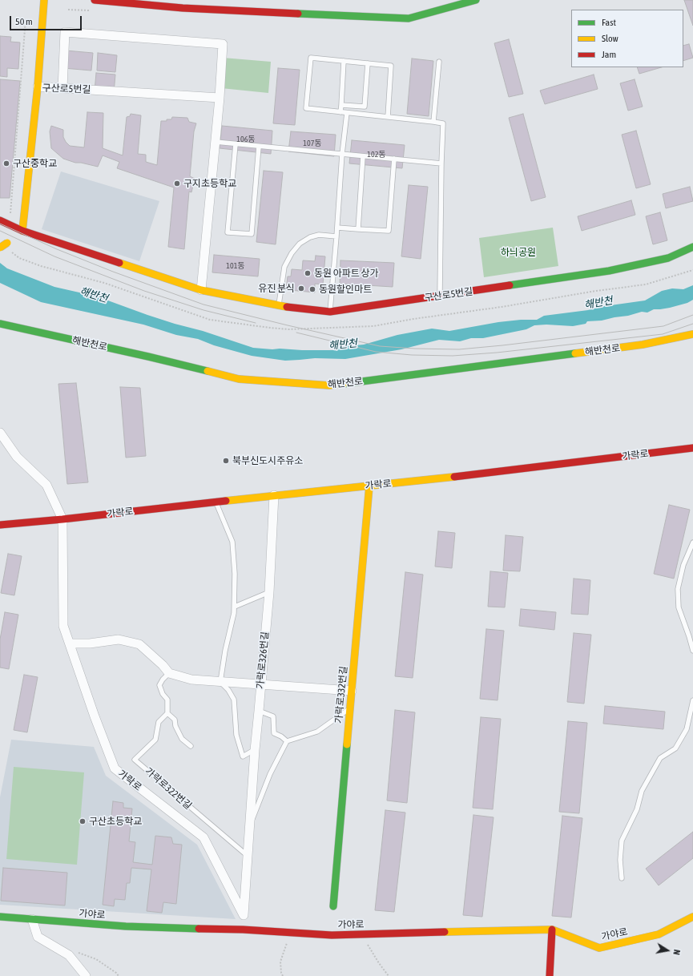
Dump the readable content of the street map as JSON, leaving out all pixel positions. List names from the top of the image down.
{
  "streets": {
    "street": [
      "구산로5번길",
      "해반천로",
      "가락로",
      "가락로326번길",
      "가락로332번길",
      "가야로"
    ],
    "lane": ["가락로322번길"]
  },
  "crossings": [
    ["가락로", "가락로326번길"],
    ["가락로", "가락로332번길"],
    ["가락로326번길", "가락로322번길"]
  ],
  "water": ["해반천"],
  "parks": ["하늬공원"],
  "places": [
    "구산중학교",
    "구지초등학교",
    "동원 아파트 상가",
    "유진 분식",
    "동원할인마트",
    "북부신도시주유소",
    "구산초등학교"
  ],
  "house_numbers": [
    "106동",
    "107동",
    "102동",
    "101동"
  ],
  "legend": ["Fast", "Slow", "Jam"],
  "scale_bar": "50 m",
  "north": "right"
}
